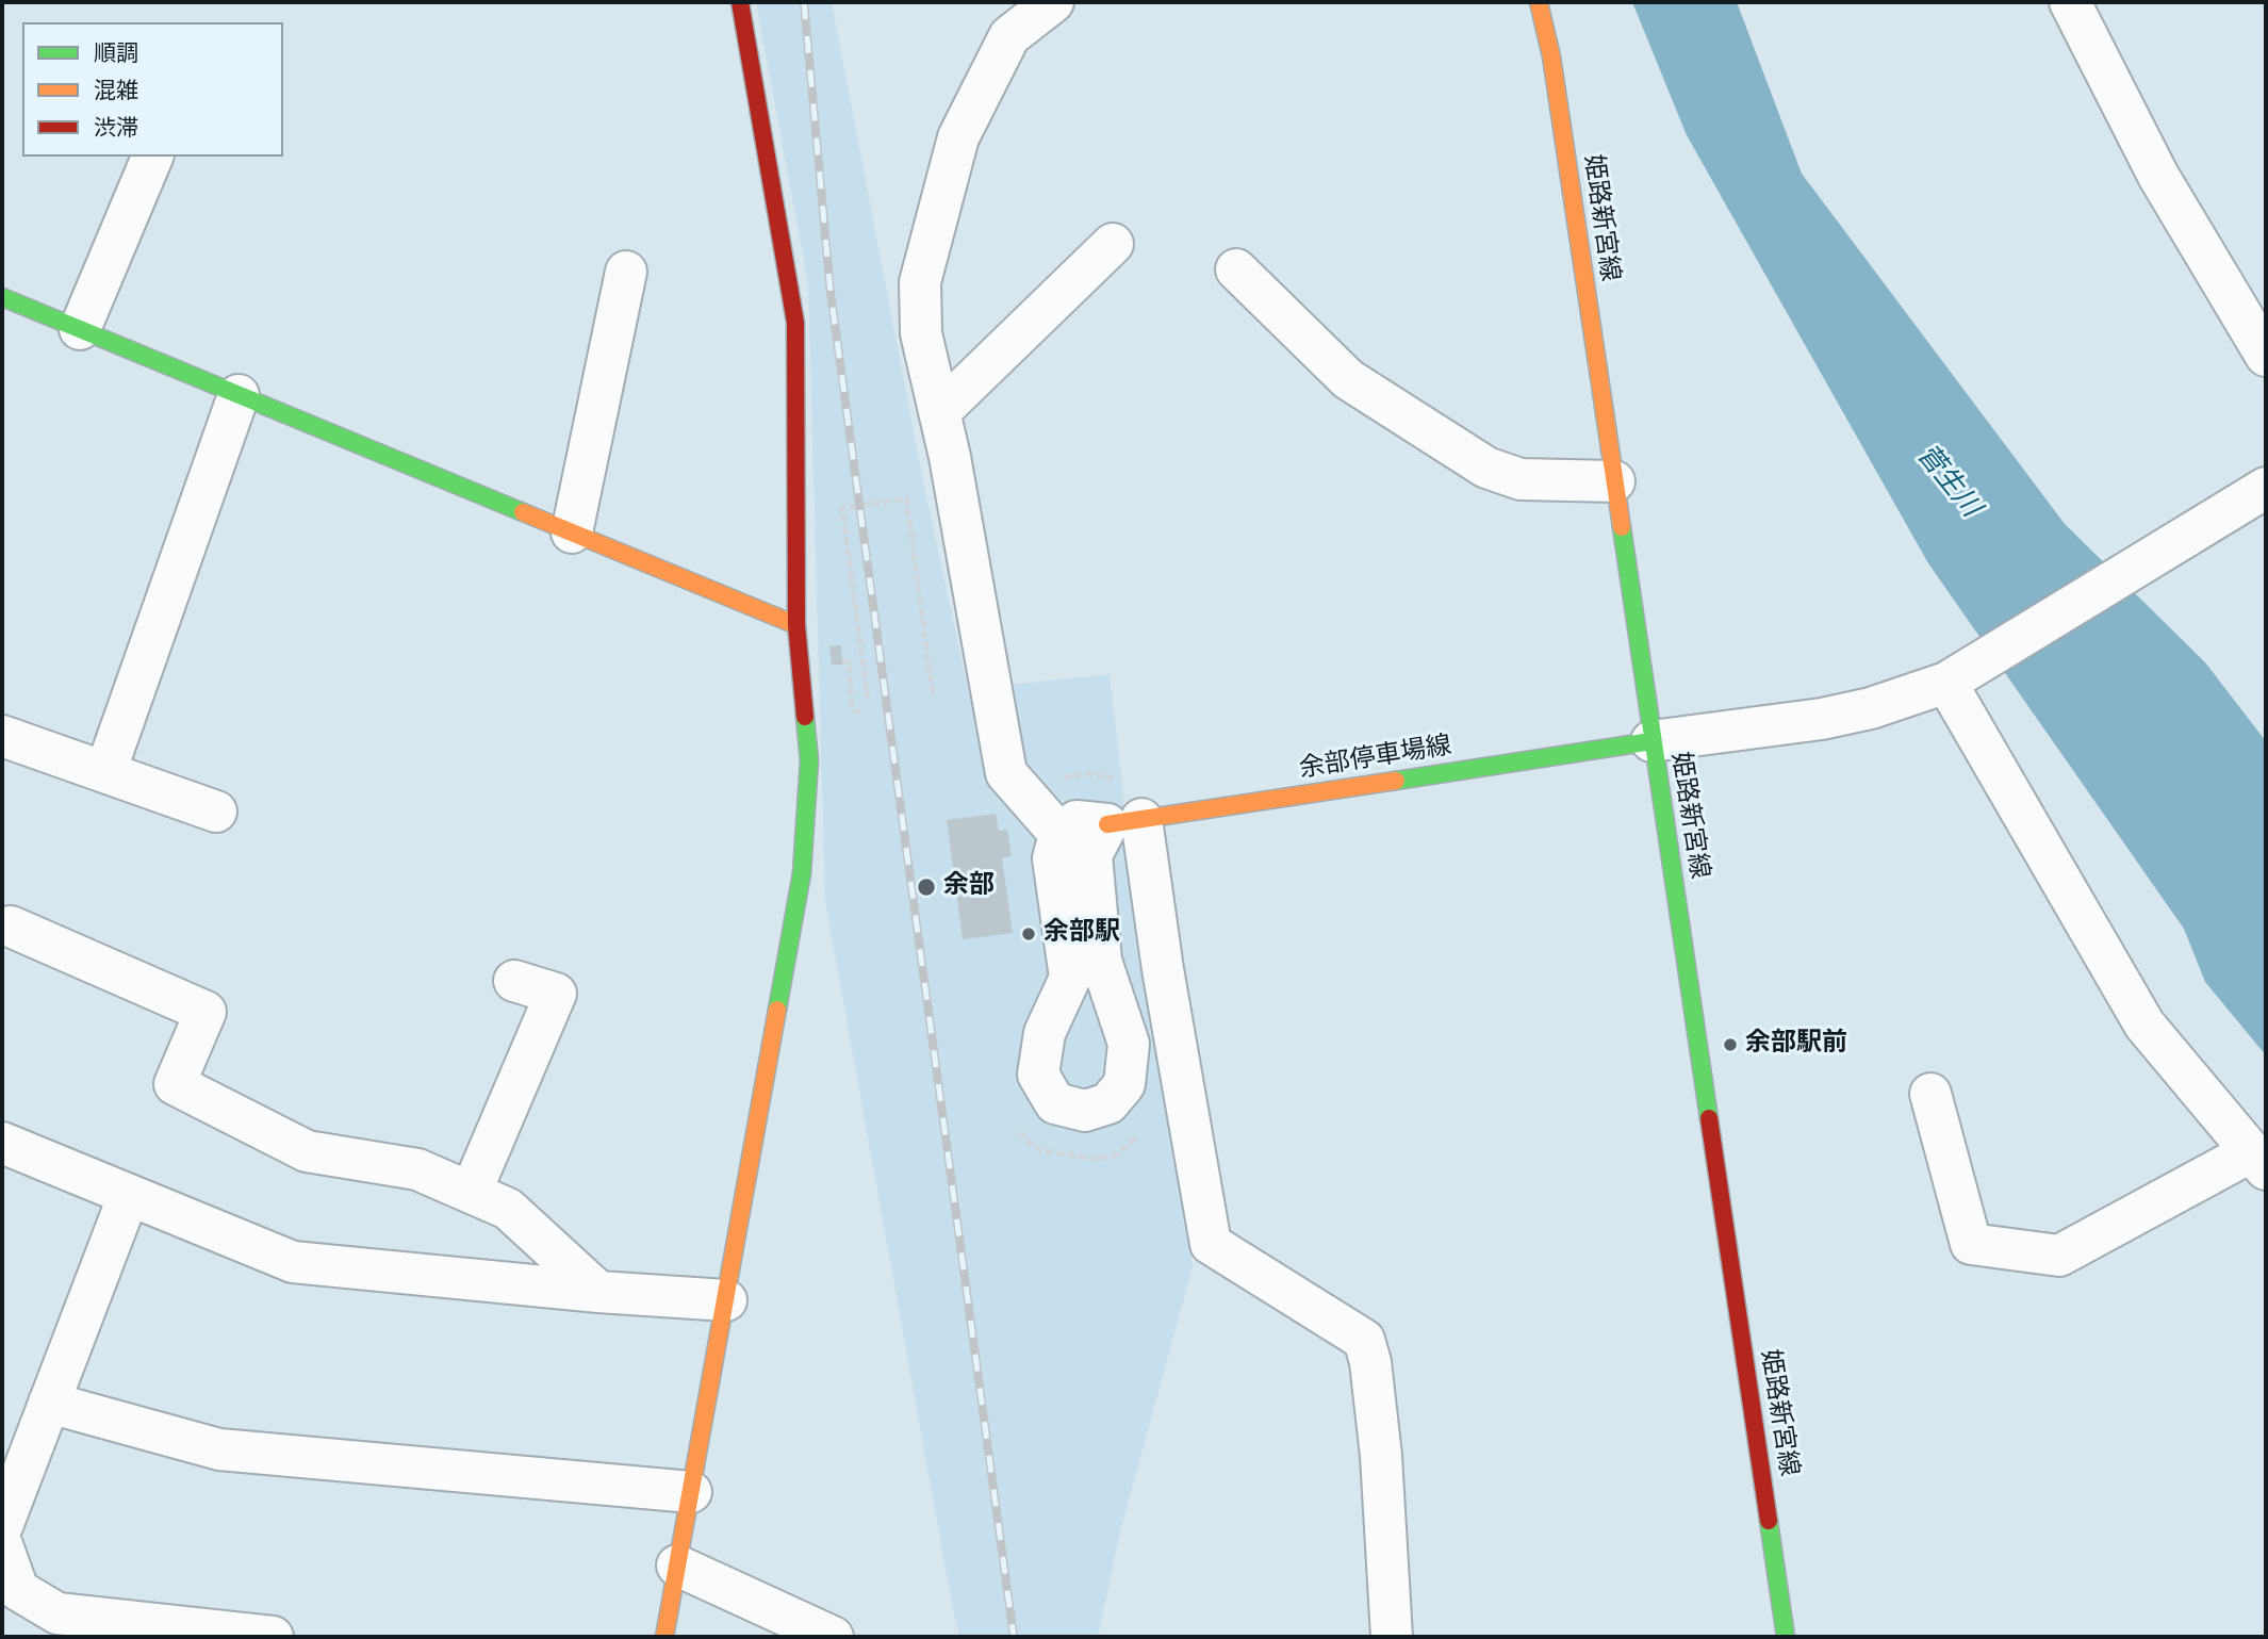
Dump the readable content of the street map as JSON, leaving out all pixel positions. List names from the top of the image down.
{
  "streets": {
    "street": ["姫路新宮線", "余部停車場線"]
  },
  "crossings": [
    ["姫路新宮線", "余部停車場線"]
  ],
  "water": ["菅生川"],
  "places": ["余部", "余部駅", "余部駅前"],
  "legend": ["順調", "混雑", "渋滞"]
}
